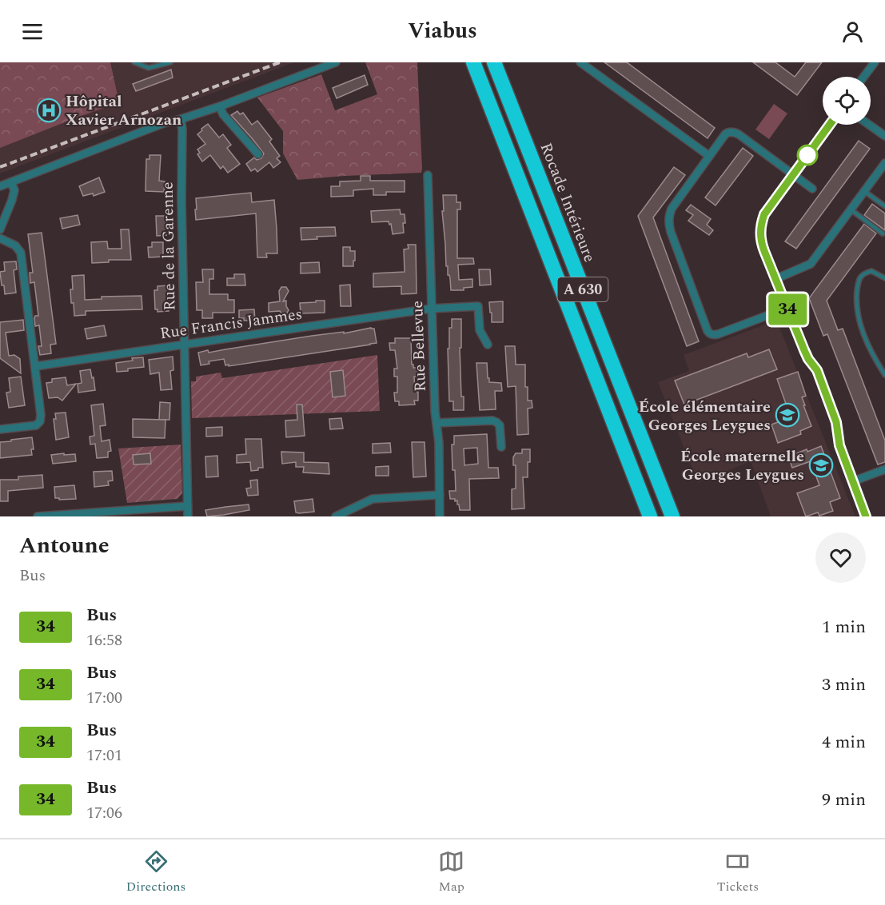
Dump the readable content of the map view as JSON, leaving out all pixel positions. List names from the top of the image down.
{
  "streets": {
    "highway": ["Rocade Intérieure", "A 630"],
    "street": ["Rue de la Garenne", "Rue Francis Jammes", "Rue Bellevue"]
  },
  "crossings": [
    ["Rue de la Garenne", "Rue Francis Jammes"],
    ["Rue Francis Jammes", "Rue Bellevue"]
  ],
  "places": {
    "hospital": ["Hôpital Xavier Arnozan"],
    "school or university": ["École élémentaire Georges Leygues", "École maternelle Georges Leygues"]
  },
  "lines": ["bus line 34"],
  "page": {
    "header": "Viabus",
    "on_map": "34",
    "heading": ["Antoune", "Bus"],
    "list": [
      {
        "mark": "34",
        "name": "Bus",
        "note": "16:58",
        "value": "1 min"
      },
      {
        "mark": "34",
        "name": "Bus",
        "note": "17:00",
        "value": "3 min"
      },
      {
        "mark": "34",
        "name": "Bus",
        "note": "17:01",
        "value": "4 min"
      },
      {
        "mark": "34",
        "name": "Bus",
        "note": "17:06",
        "value": "9 min"
      }
    ],
    "tabs": ["Directions", "Map", "Tickets"]
  }
}
